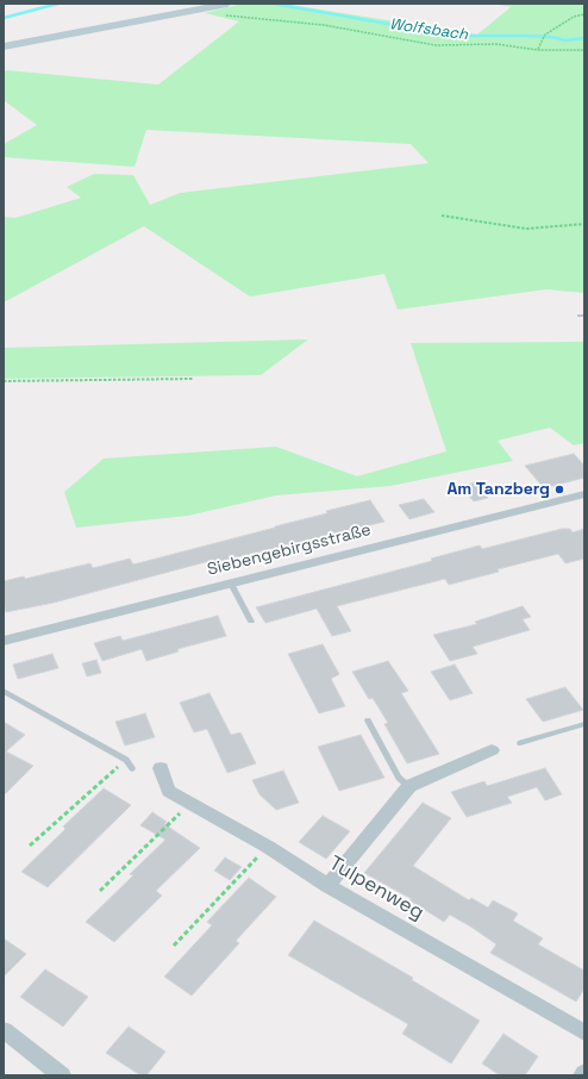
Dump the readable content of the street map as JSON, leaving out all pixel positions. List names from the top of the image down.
{
  "streets": {
    "street": ["Siebengebirgsstraße", "Tulpenweg"]
  },
  "water": ["Wolfsbach"],
  "places": ["Am Tanzberg"]
}
